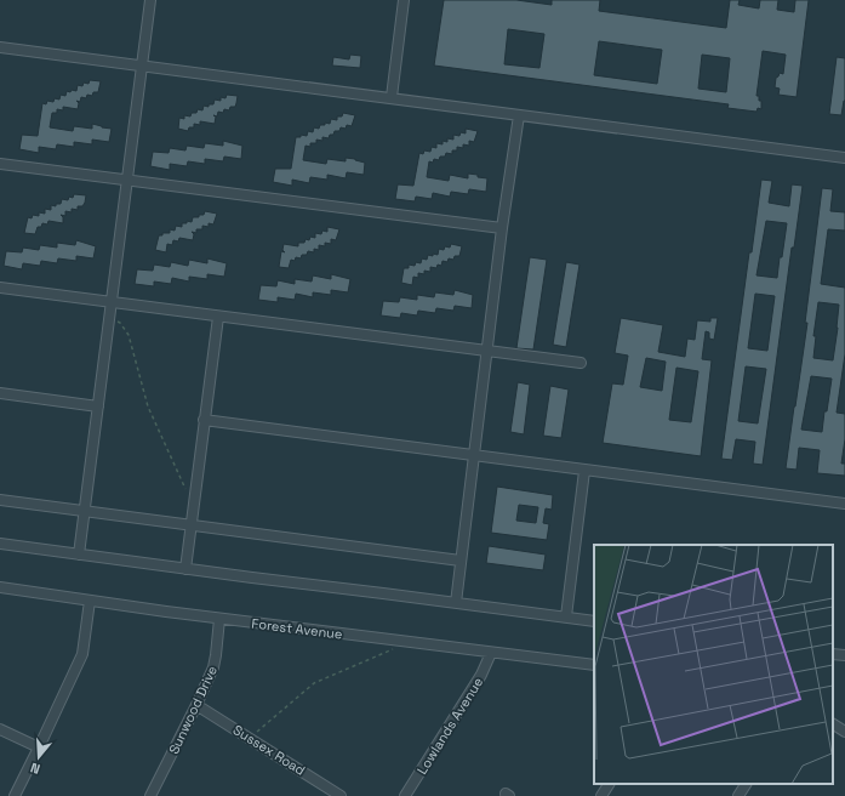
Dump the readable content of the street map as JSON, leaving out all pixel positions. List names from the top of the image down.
{
  "streets": {
    "street": [
      "Forest Avenue",
      "Sunwood Drive",
      "Lowlands Avenue",
      "Sussex Road"
    ]
  },
  "crossings": [
    ["Forest Avenue", "Sunwood Drive"],
    ["Forest Avenue", "Lowlands Avenue"],
    ["Sunwood Drive", "Sussex Road"]
  ],
  "north": "bottom"
}
